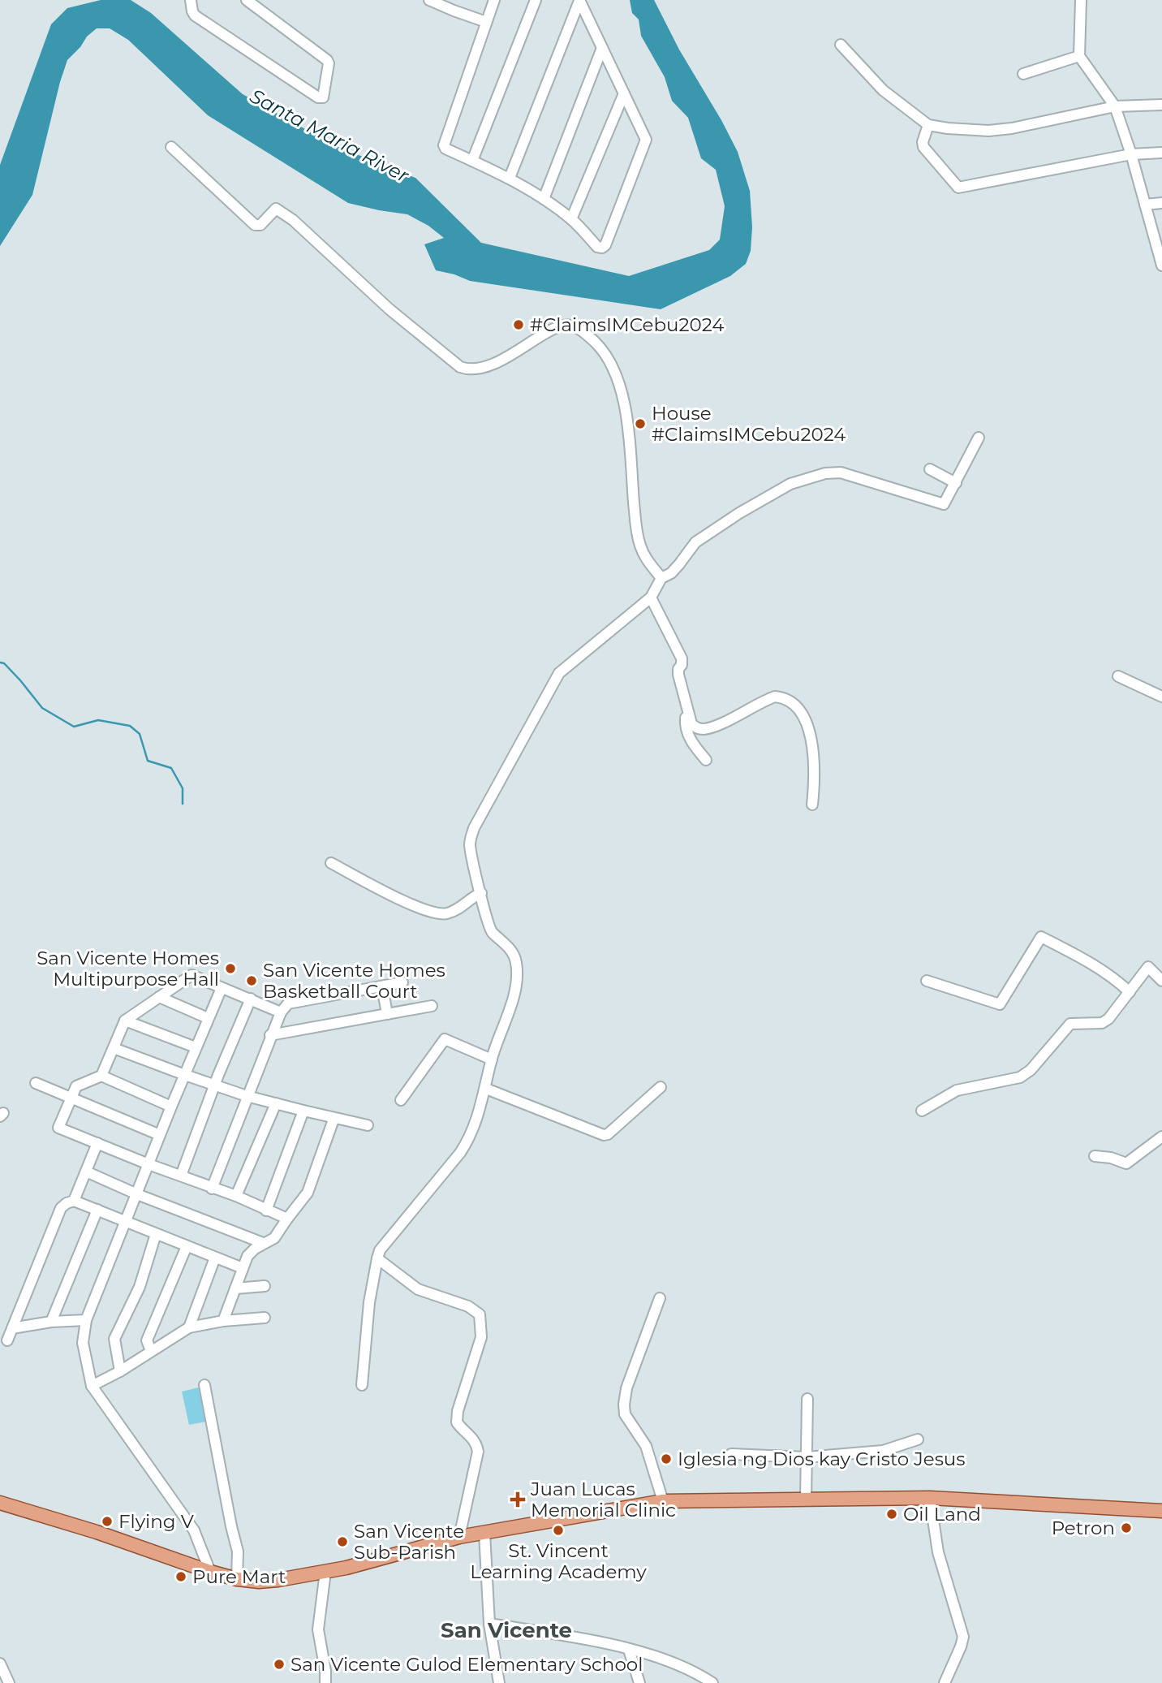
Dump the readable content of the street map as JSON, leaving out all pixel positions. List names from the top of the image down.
{
  "districts": ["San Vicente"],
  "water": ["Santa Maria River"],
  "places": {
    "other": [
      "#ClaimsIMCebu2024",
      "House #ClaimsIMCebu2024",
      "San Vicente Homes Multipurpose Hall",
      "San Vicente Homes Basketball Court",
      "Iglesia ng Dios kay Cristo Jesus",
      "Oil Land",
      "Flying V",
      "Petron",
      "St. Vincent Learning Academy",
      "San Vicente Sub-Parish",
      "Pure Mart",
      "San Vicente Gulod Elementary School"
    ],
    "health": ["Juan Lucas Memorial Clinic"]
  }
}
